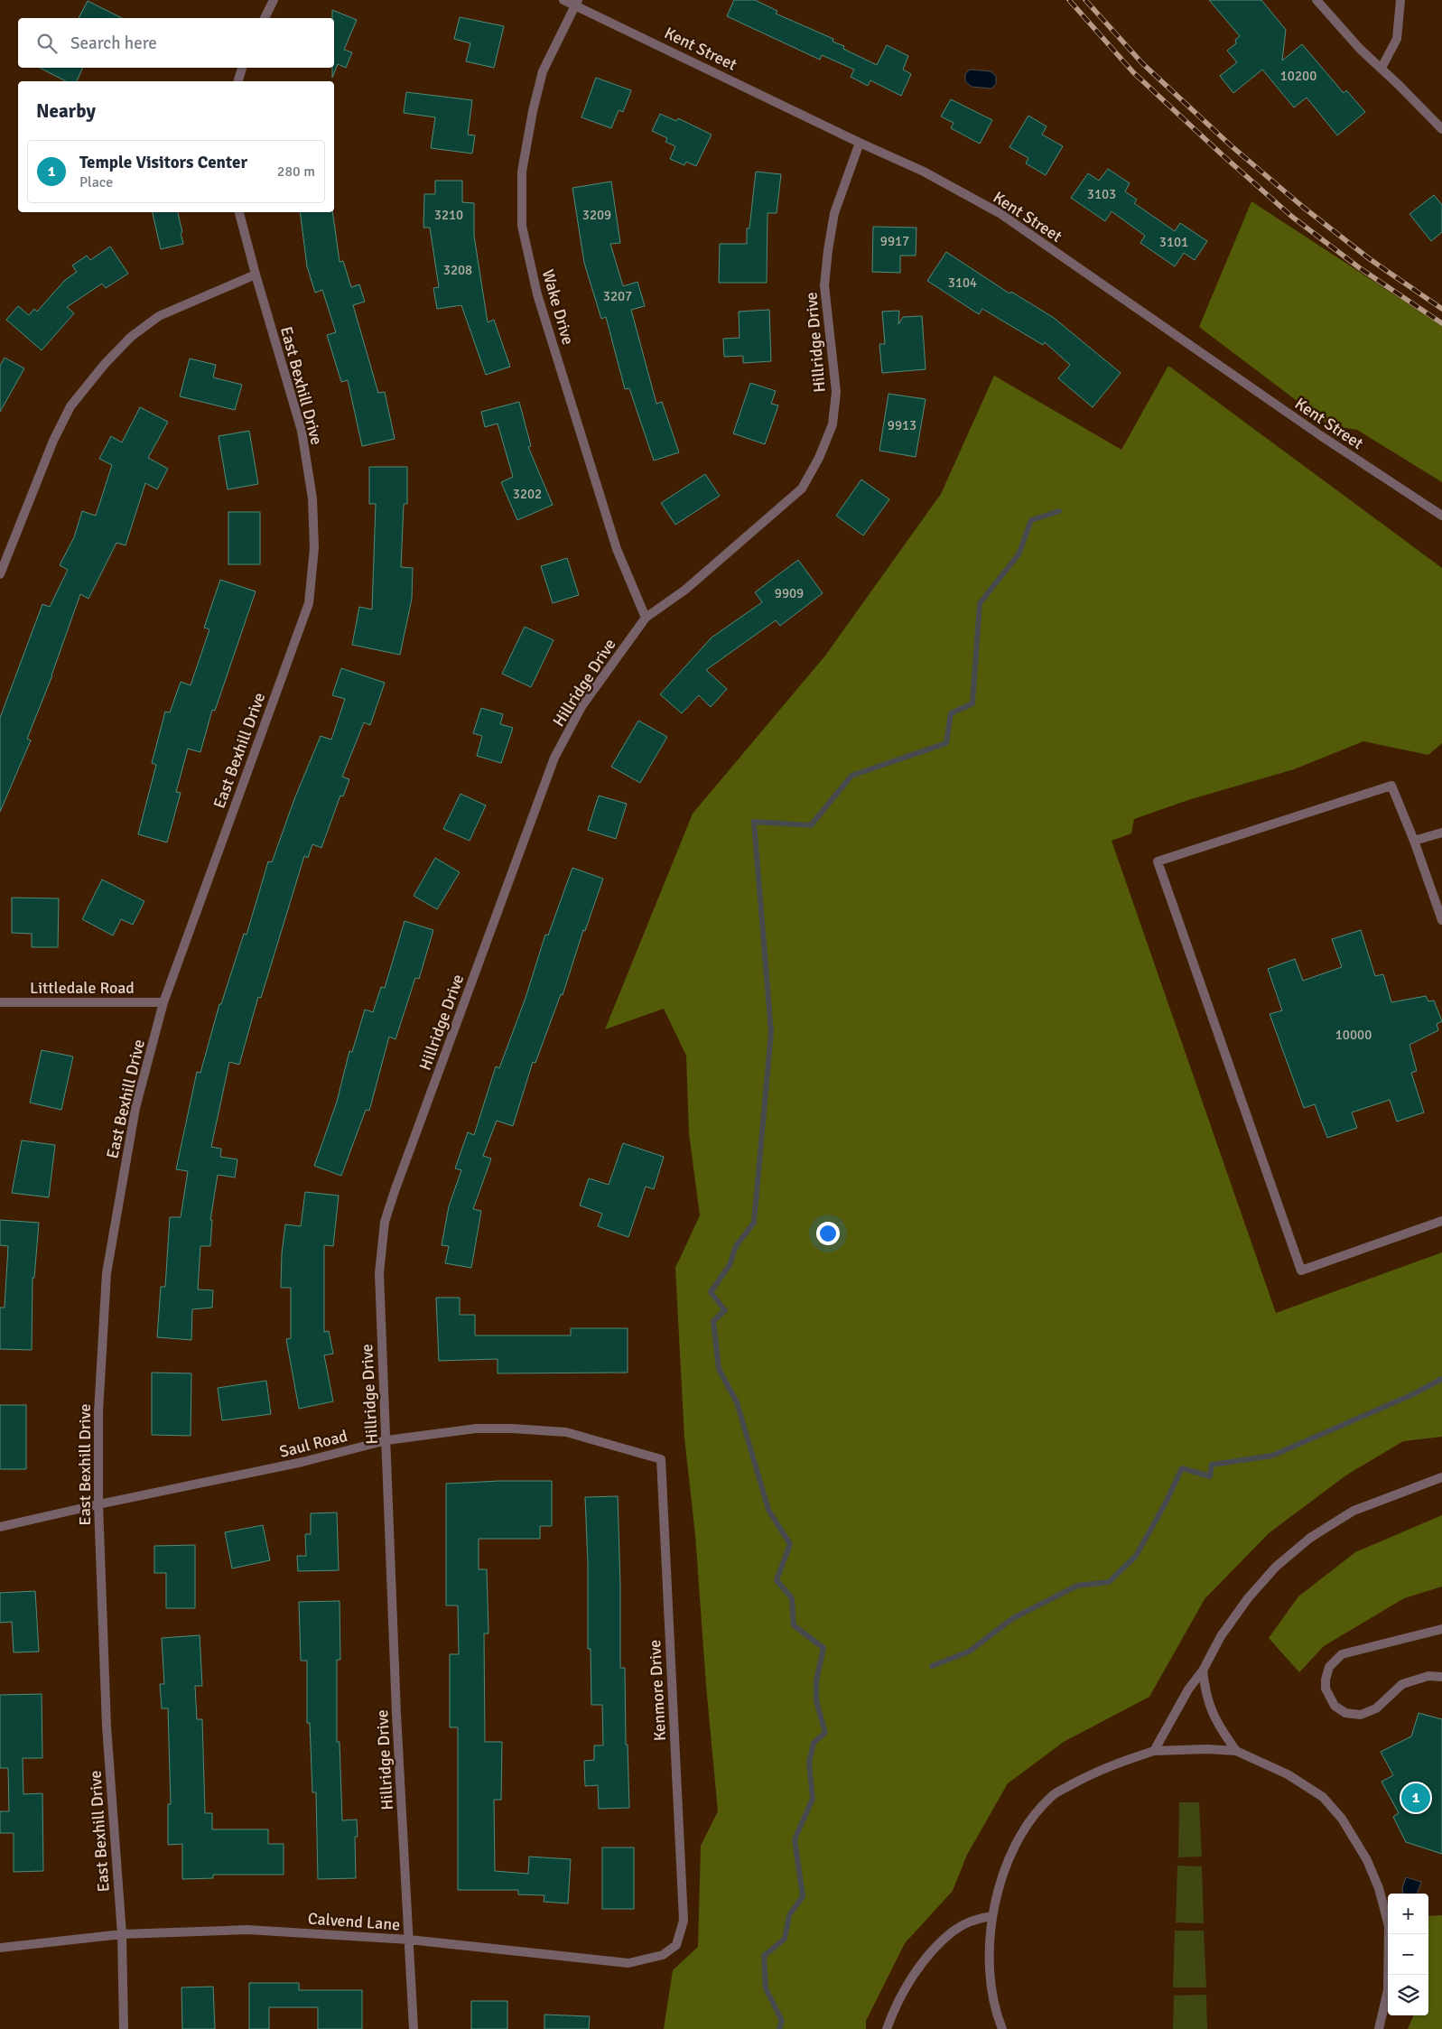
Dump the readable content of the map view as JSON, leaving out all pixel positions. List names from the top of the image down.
{
  "streets": {
    "street": [
      "Kent Street",
      "Wake Drive",
      "Hillridge Drive",
      "East Bexhill Drive",
      "Littledale Road",
      "Saul Road",
      "Kenmore Drive",
      "Calvend Lane"
    ]
  },
  "crossings": [
    ["Kent Street", "Wake Drive"],
    ["Kent Street", "Hillridge Drive"],
    ["Wake Drive", "Hillridge Drive"],
    ["Hillridge Drive", "Saul Road"],
    ["Hillridge Drive", "Calvend Lane"],
    ["East Bexhill Drive", "Littledale Road"],
    ["East Bexhill Drive", "Saul Road"],
    ["East Bexhill Drive", "Calvend Lane"],
    ["Saul Road", "Kenmore Drive"],
    ["Kenmore Drive", "Calvend Lane"]
  ],
  "house_numbers": [
    "10200",
    "3103",
    "3210",
    "3209",
    "9917",
    "3101",
    "3208",
    "3104",
    "3207",
    "9913",
    "3202",
    "9909",
    "10000"
  ],
  "page": {
    "search": "Search here",
    "heading": "Nearby",
    "list": [
      {
        "mark": "1",
        "name": "Temple Visitors Center",
        "note": "Place",
        "value": "280 m"
      }
    ],
    "pins": "1",
    "map_buttons": ["+", "−"]
  }
}
